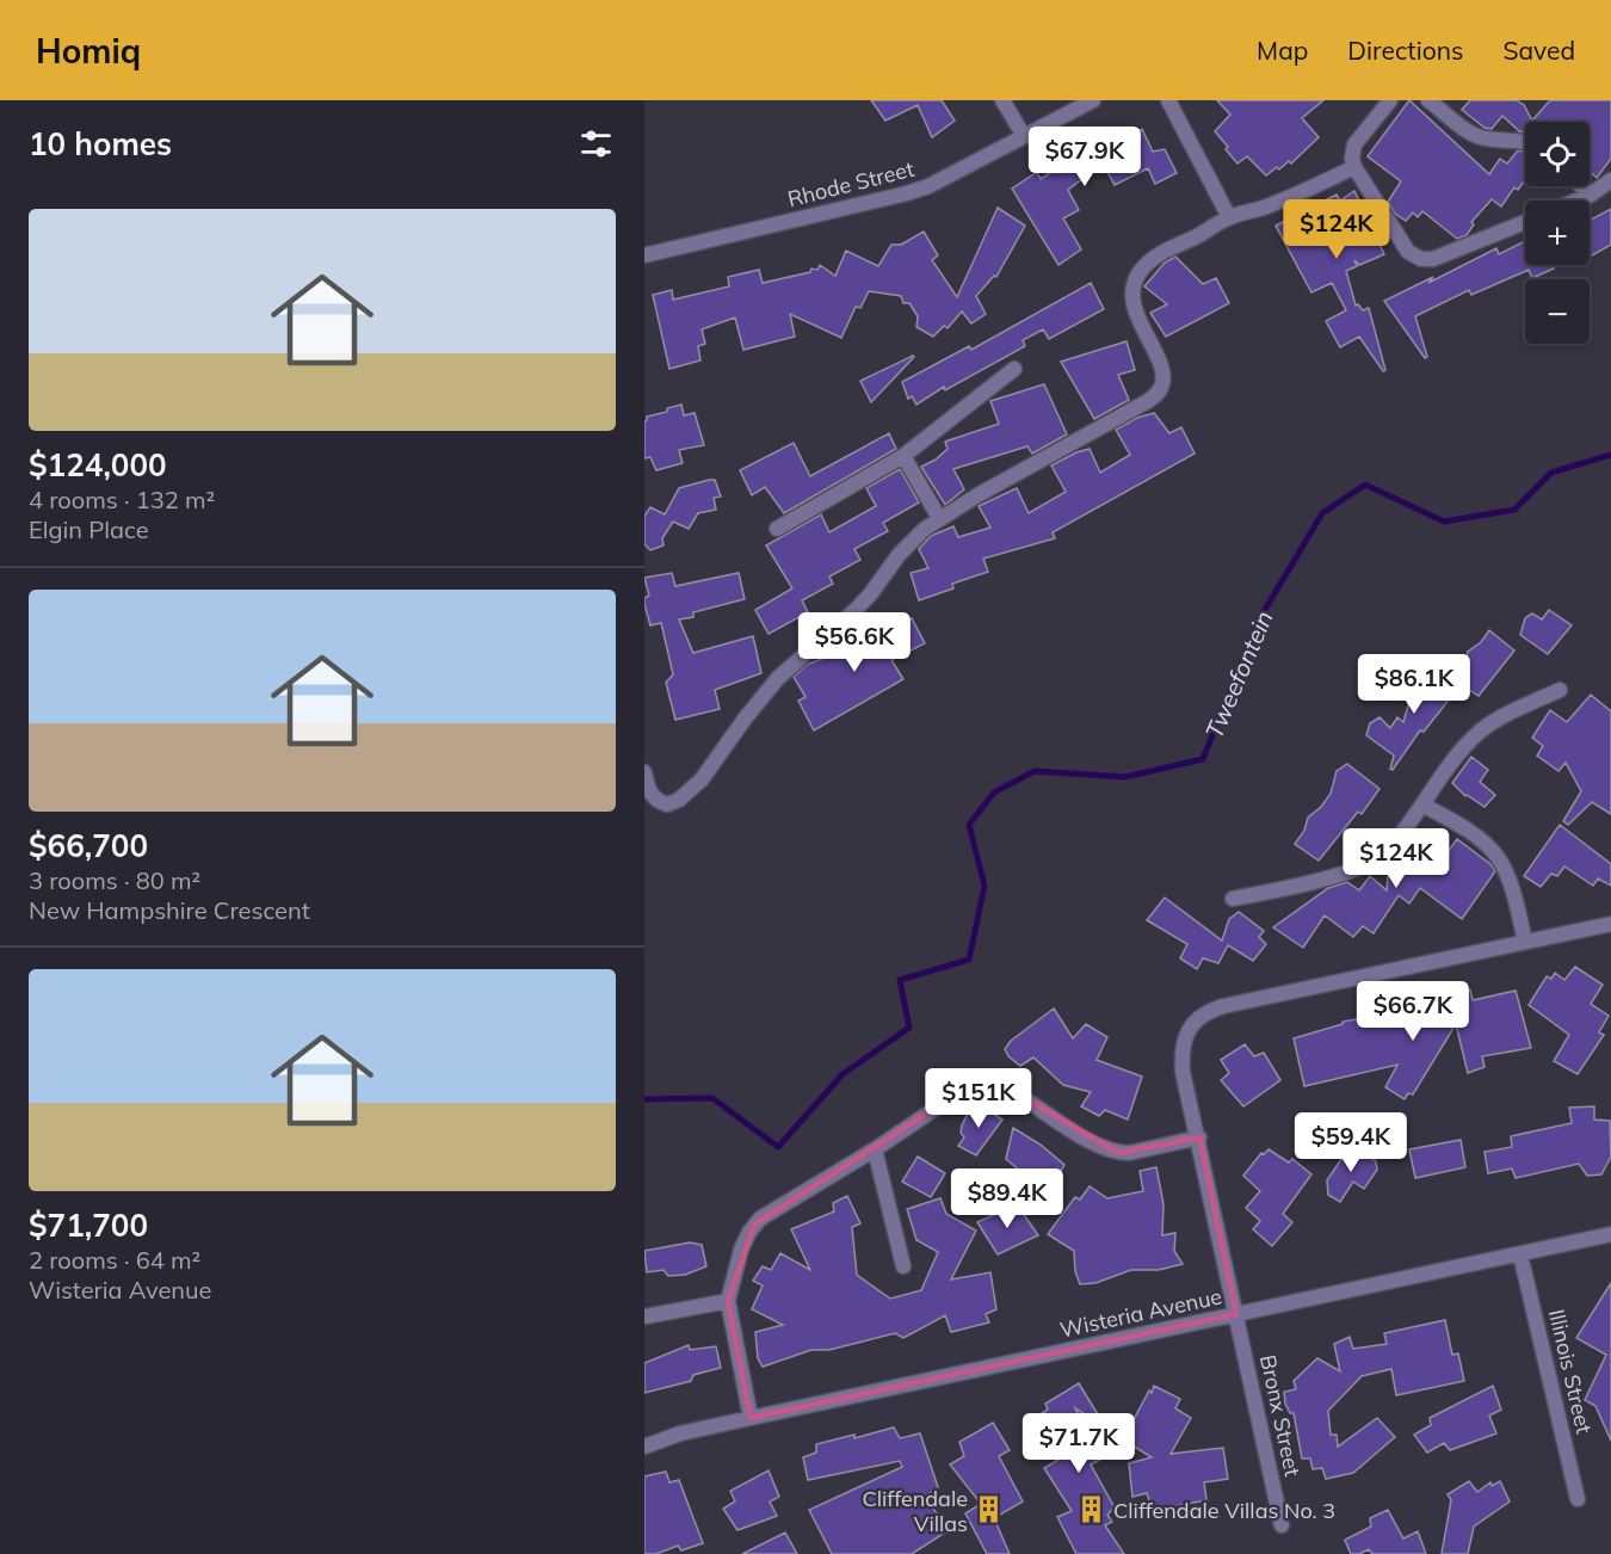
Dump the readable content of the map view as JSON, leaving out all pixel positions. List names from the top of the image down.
{
  "streets": {
    "street": [
      "Rhode Street",
      "Wisteria Avenue",
      "Illinois Street",
      "Bronx Street"
    ]
  },
  "crossings": [
    ["Wisteria Avenue", "Illinois Street"],
    ["Wisteria Avenue", "Bronx Street"]
  ],
  "water": ["Tweefontein"],
  "places": {
    "building": ["Cliffendale Villas", "Cliffendale Villas No. 3"]
  },
  "page": {
    "header": "Homiq",
    "nav": ["Map", "Directions", "Saved"],
    "heading": "10 homes",
    "map_buttons": ["+", "−"],
    "price": [
      "$67.9K",
      "$124K",
      "$56.6K",
      "$86.1K",
      "$124K",
      "$66.7K",
      "$151K",
      "$59.4K",
      "$89.4K",
      "$71.7K"
    ],
    "list": [
      {
        "name": "$124,000",
        "note": "4 rooms · 132 m² · Elgin Place"
      },
      {
        "name": "$66,700",
        "note": "3 rooms · 80 m² · New Hampshire Crescent"
      },
      {
        "name": "$71,700",
        "note": "2 rooms · 64 m² · Wisteria Avenue"
      }
    ]
  }
}
